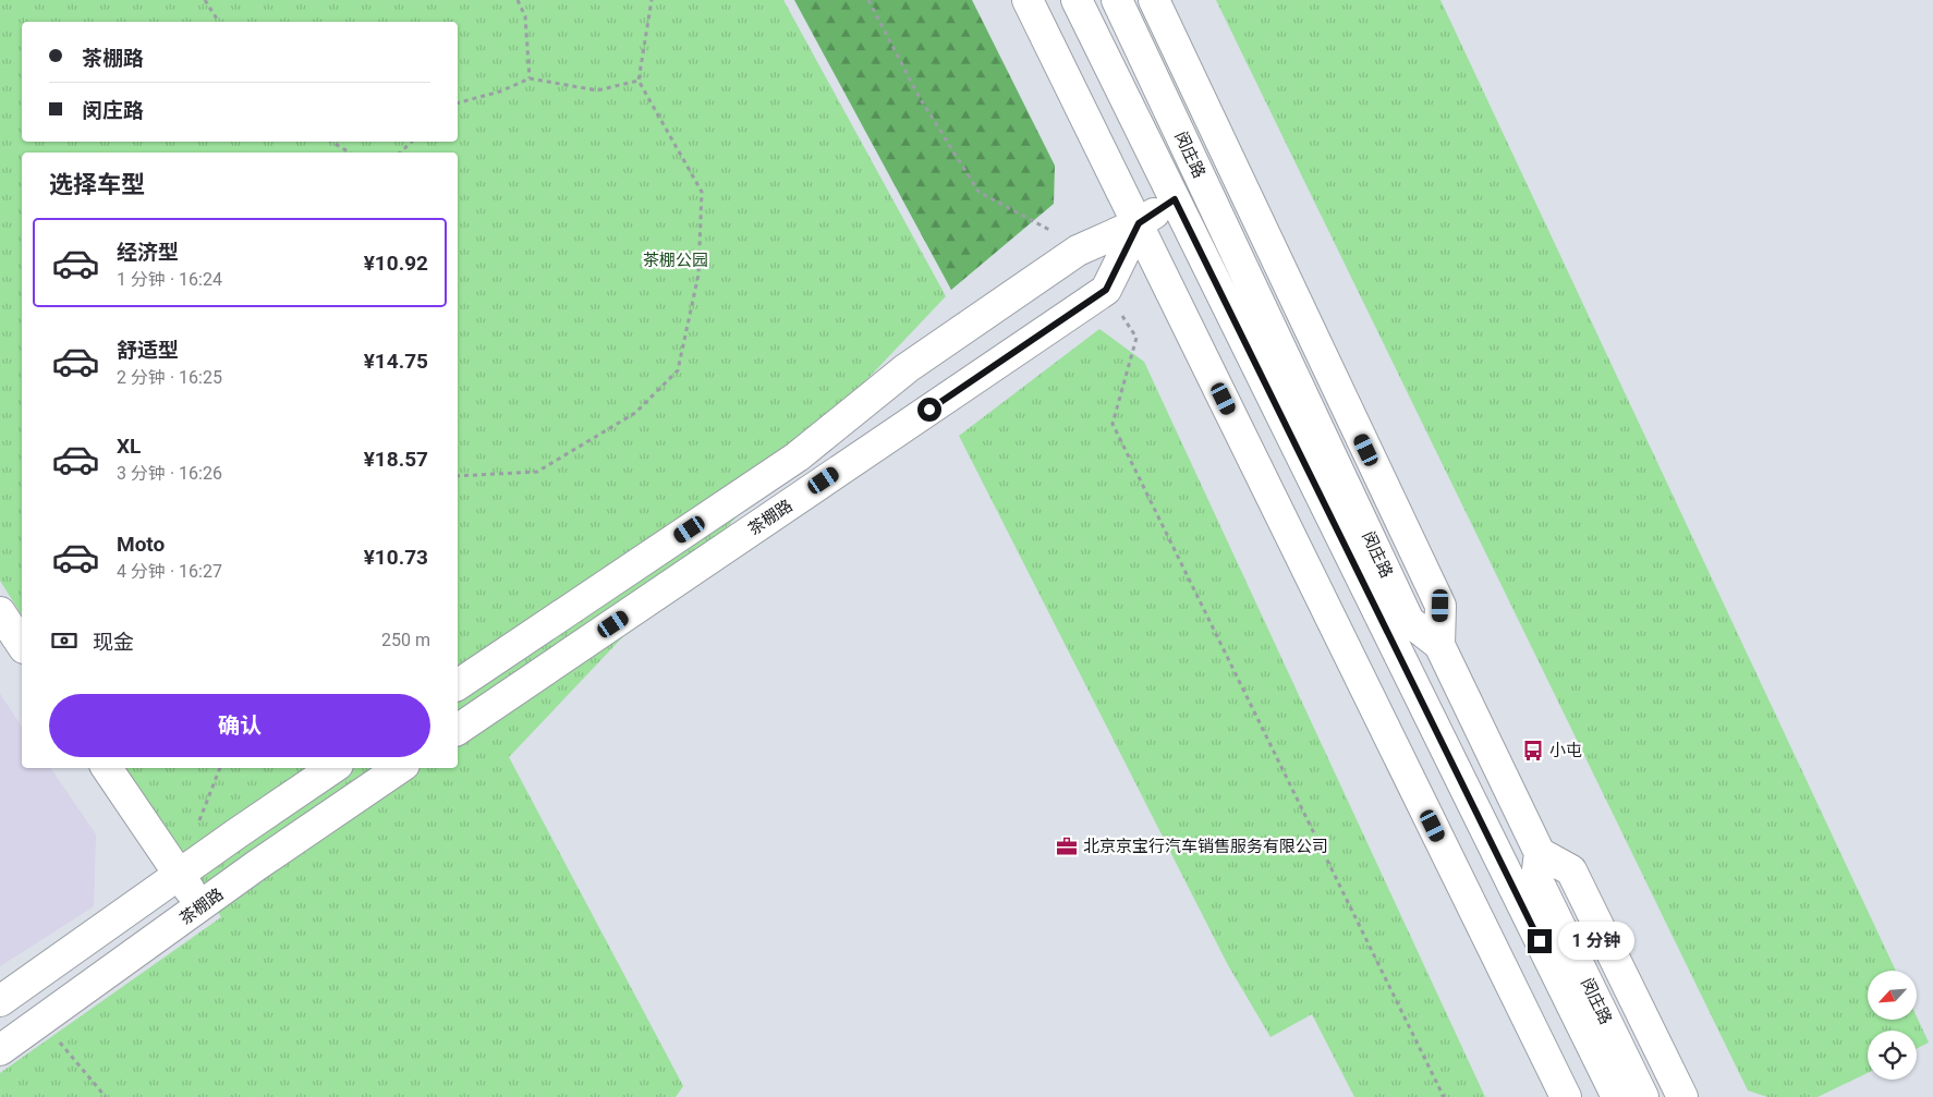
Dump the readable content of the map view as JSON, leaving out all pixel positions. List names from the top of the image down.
{
  "streets": {
    "street": ["闵庄路", "茶棚路"]
  },
  "parks": ["茶棚公园"],
  "places": {
    "bus stop": ["小屯"],
    "office": ["北京京宝行汽车销售服务有限公司"]
  },
  "north": "bottom left",
  "page": {
    "banner": ["茶棚路", "闵庄路"],
    "heading": "选择车型",
    "list": [
      {
        "name": "经济型",
        "note": "1 分钟 · 16:24",
        "value": "¥10.92"
      },
      {
        "name": "舒适型",
        "note": "2 分钟 · 16:25",
        "value": "¥14.75"
      },
      {
        "name": "XL",
        "note": "3 分钟 · 16:26",
        "value": "¥18.57"
      },
      {
        "name": "Moto",
        "note": "4 分钟 · 16:27",
        "value": "¥10.73"
      }
    ],
    "pay": ["现金", "250 m"],
    "buttons": "确认",
    "bubble": "1 分钟"
  }
}
